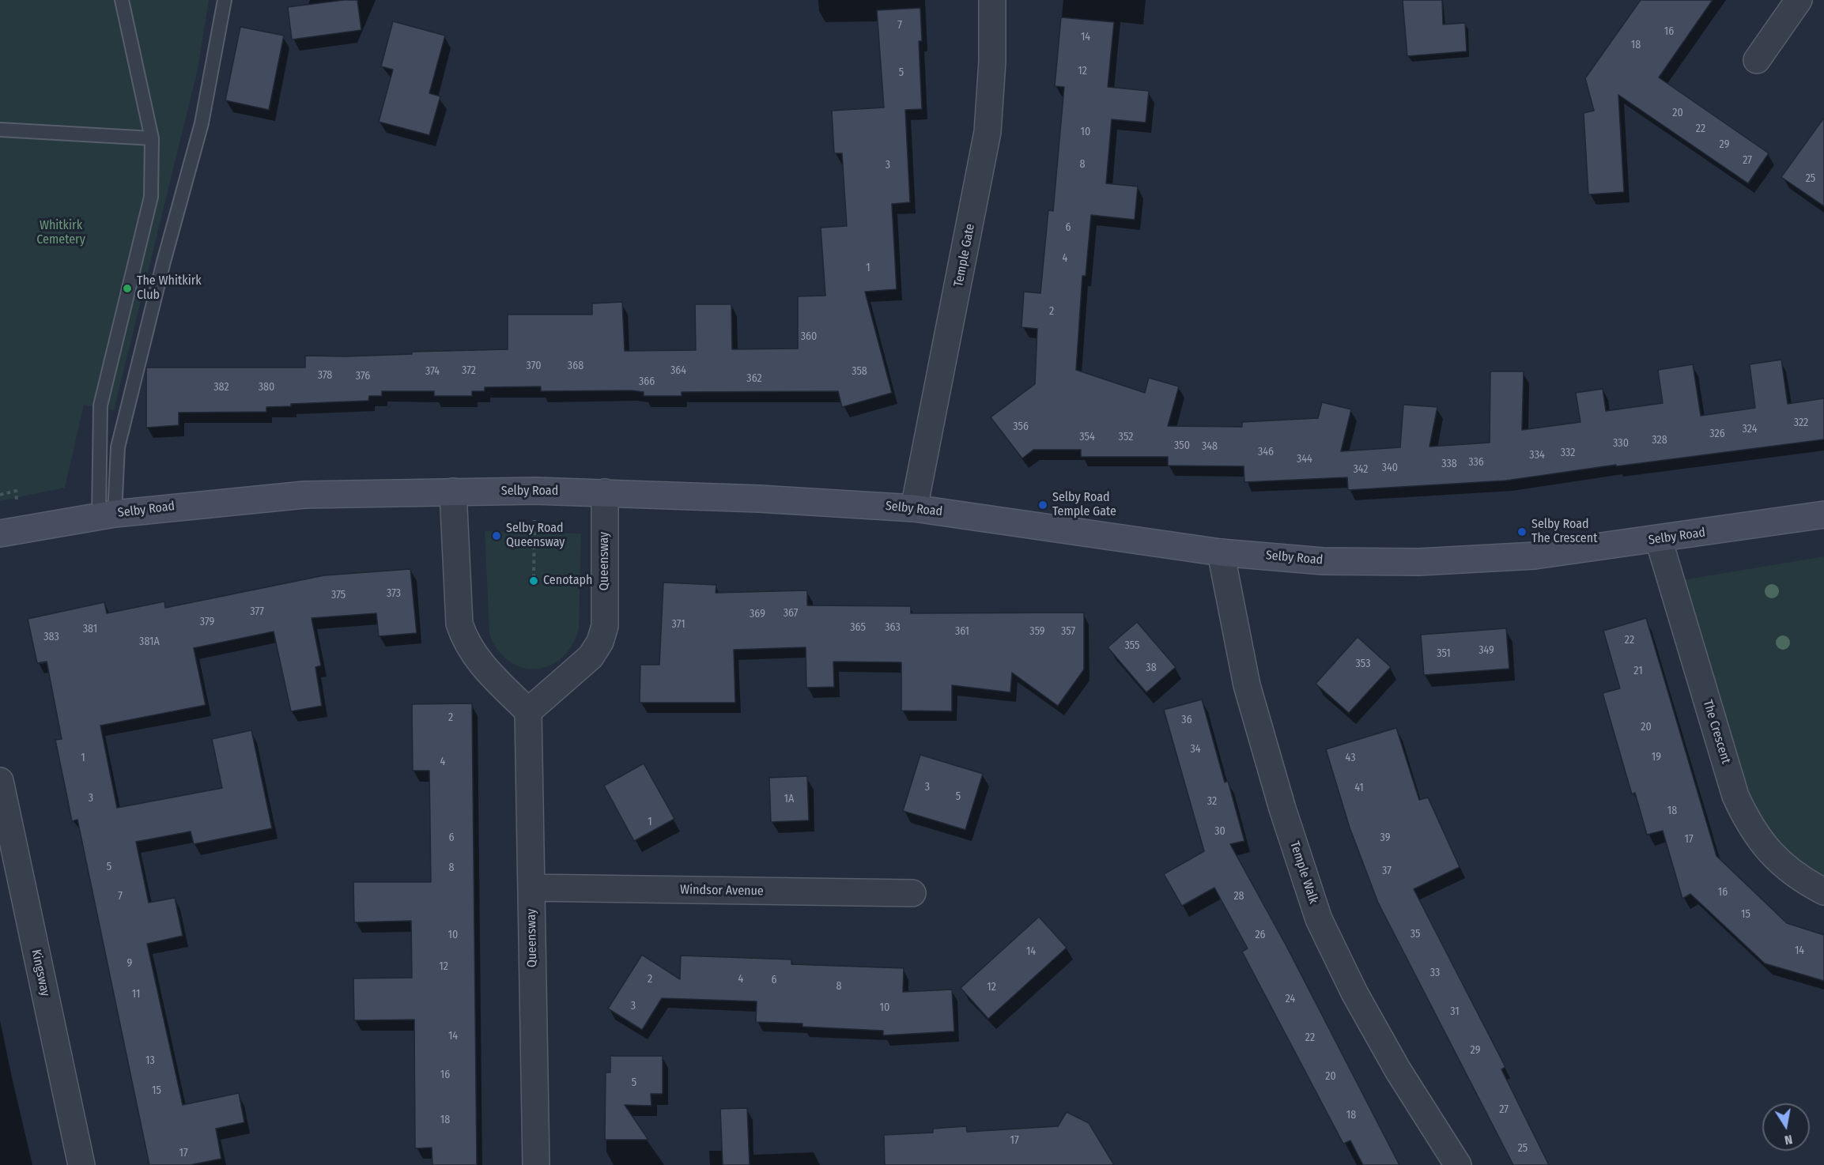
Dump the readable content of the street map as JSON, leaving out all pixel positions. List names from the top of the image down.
{
  "streets": {
    "main road": ["Selby Road"],
    "street": [
      "Temple Gate",
      "Queensway",
      "The Crescent",
      "Temple Walk",
      "Windsor Avenue",
      "Kingsway"
    ]
  },
  "crossings": [
    ["Temple Gate", "Selby Road"],
    ["Selby Road", "Queensway"],
    ["Selby Road", "The Crescent"],
    ["Selby Road", "Temple Walk"],
    ["Queensway", "Windsor Avenue"]
  ],
  "parks": ["Whitkirk Cemetery"],
  "places": [
    "The Whitkirk Club",
    "Selby Road Temple Gate",
    "Selby Road The Crescent",
    "Selby Road Queensway",
    "Cenotaph"
  ],
  "house_numbers": [
    "7",
    "16",
    "14",
    "18",
    "12",
    "5",
    "20",
    "22",
    "10",
    "29",
    "27",
    "8",
    "3",
    "25",
    "6",
    "4",
    "1",
    "2",
    "360",
    "370",
    "368",
    "372",
    "364",
    "374",
    "358",
    "378",
    "376",
    "362",
    "366",
    "382",
    "380",
    "322",
    "356",
    "324",
    "326",
    "354",
    "352",
    "328",
    "330",
    "350",
    "348",
    "346",
    "332",
    "334",
    "344",
    "336",
    "338",
    "340",
    "342",
    "373",
    "375",
    "377",
    "367",
    "369",
    "379",
    "371",
    "365",
    "363",
    "381",
    "361",
    "359",
    "357",
    "383",
    "22",
    "381A",
    "355",
    "349",
    "351",
    "353",
    "38",
    "21",
    "2",
    "36",
    "20",
    "34",
    "19",
    "1",
    "43",
    "4",
    "3",
    "41",
    "5",
    "3",
    "1A",
    "32",
    "18",
    "1",
    "30",
    "6",
    "39",
    "17",
    "5",
    "8",
    "37",
    "16",
    "7",
    "28",
    "15",
    "35",
    "10",
    "26",
    "14",
    "14",
    "9",
    "12",
    "33",
    "2",
    "4",
    "6",
    "8",
    "12",
    "11",
    "24",
    "3",
    "10",
    "31",
    "14",
    "22",
    "29",
    "13",
    "16",
    "20",
    "5",
    "15",
    "27",
    "18",
    "18",
    "17",
    "25",
    "17"
  ],
  "north": "bottom"
}
